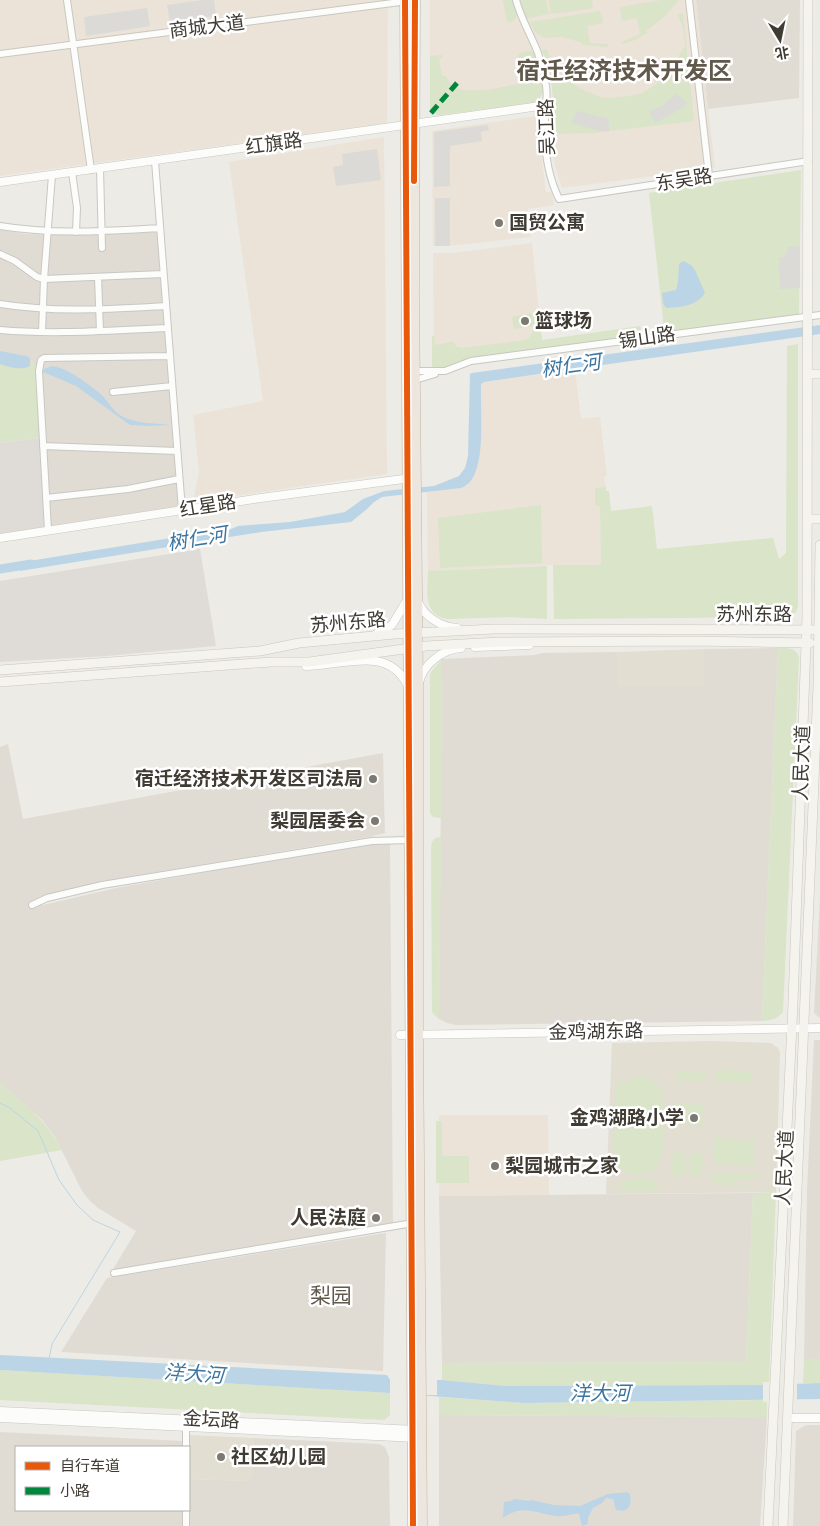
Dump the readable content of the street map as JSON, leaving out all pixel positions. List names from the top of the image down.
{
  "streets": {
    "main road": ["苏州东路", "人民大道"],
    "street": [
      "商城大道",
      "吴江路",
      "红旗路",
      "东吴路",
      "锡山路",
      "红星路",
      "金鸡湖东路",
      "金坛路"
    ]
  },
  "crossings": [
    ["吴江路", "红旗路"],
    ["吴江路", "东吴路"],
    ["东吴路", "人民大道"],
    ["锡山路", "人民大道"],
    ["苏州东路", "人民大道"],
    ["人民大道", "金鸡湖东路"]
  ],
  "districts": ["宿迁经济技术开发区", "梨园"],
  "water": ["树仁河", "洋大河"],
  "places": [
    "国贸公寓",
    "篮球场",
    "宿迁经济技术开发区司法局",
    "梨园居委会",
    "金鸡湖路小学",
    "梨园城市之家",
    "人民法庭",
    "社区幼儿园"
  ],
  "legend": ["自行车道", "小路"],
  "north": "bottom"
}
